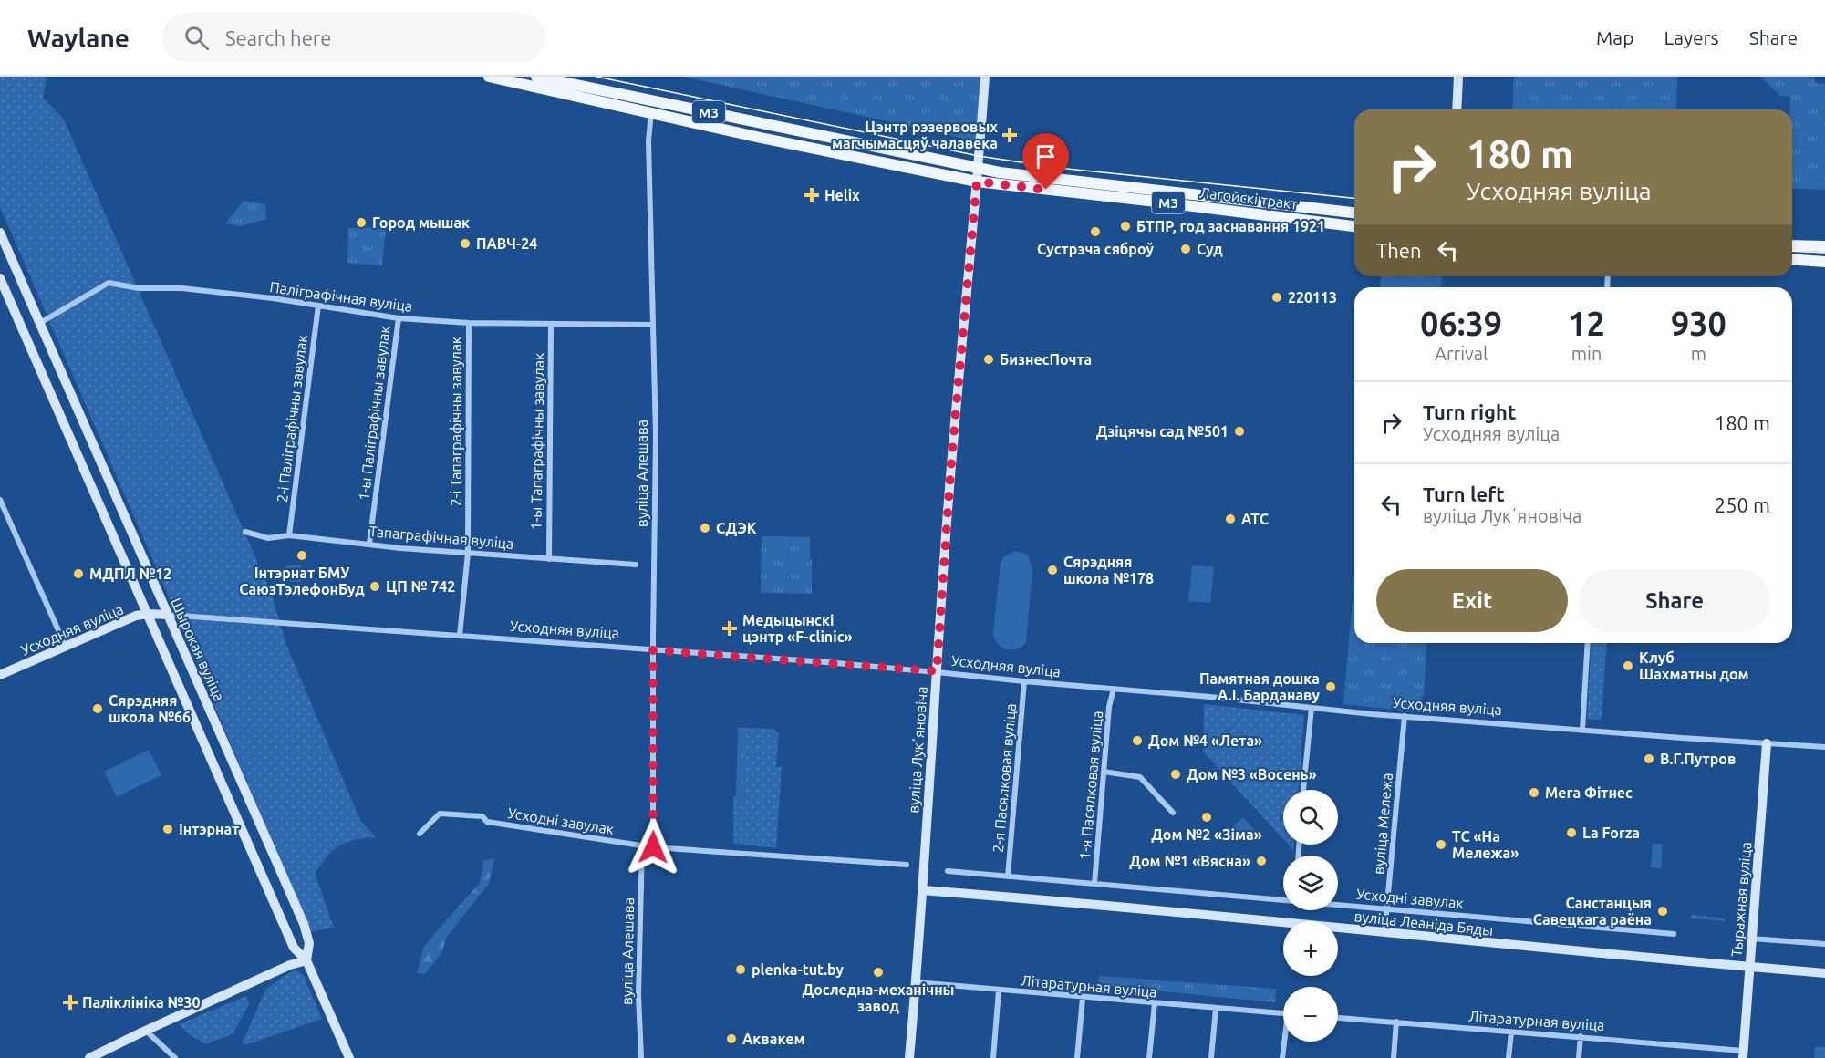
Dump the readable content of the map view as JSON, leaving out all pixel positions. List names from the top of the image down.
{
  "streets": {
    "main road": [
      "М3",
      "Лагойскі тракт",
      "Усходняя вуліца",
      "Шырокая вуліца",
      "вуліца Лукʼяновіча",
      "Тыражная вуліца",
      "вуліца Леаніда Бяды"
    ],
    "street": [
      "Паліграфічная вуліца",
      "1-ы Паліграфічны завулак",
      "2-і Паліграфічны завулак",
      "2-і Тапаграфічны завулак",
      "1-ы Тапаграфічны завулак",
      "вуліца Алешава",
      "Тапаграфічная вуліца",
      "2-я Пасялковая вуліца",
      "1-я Пасялковая вуліца",
      "Усходні завулак",
      "вуліца Мележа",
      "Літаратурная вуліца"
    ]
  },
  "crossings": [
    ["Лагойскі тракт", "вуліца Алешава"],
    ["Лагойскі тракт", "вуліца Лукʼяновіча"],
    ["Паліграфічная вуліца", "1-ы Паліграфічны завулак"],
    ["Паліграфічная вуліца", "2-і Паліграфічны завулак"],
    ["Паліграфічная вуліца", "2-і Тапаграфічны завулак"],
    ["Паліграфічная вуліца", "1-ы Тапаграфічны завулак"],
    ["Паліграфічная вуліца", "вуліца Алешава"],
    ["Паліграфічная вуліца", "Шырокая вуліца"],
    ["1-ы Паліграфічны завулак", "Тапаграфічная вуліца"],
    ["2-і Паліграфічны завулак", "Тапаграфічная вуліца"],
    ["2-і Тапаграфічны завулак", "Тапаграфічная вуліца"],
    ["2-і Тапаграфічны завулак", "Усходняя вуліца"],
    ["1-ы Тапаграфічны завулак", "Тапаграфічная вуліца"],
    ["вуліца Алешава", "Усходняя вуліца"],
    ["вуліца Алешава", "Усходні завулак"],
    ["Усходняя вуліца", "Шырокая вуліца"],
    ["Усходняя вуліца", "вуліца Лукʼяновіча"],
    ["Усходняя вуліца", "2-я Пасялковая вуліца"],
    ["Усходняя вуліца", "1-я Пасялковая вуліца"],
    ["Усходняя вуліца", "вуліца Мележа"],
    ["Усходняя вуліца", "Тыражная вуліца"],
    ["вуліца Лукʼяновіча", "вуліца Леаніда Бяды"],
    ["вуліца Лукʼяновіча", "Літаратурная вуліца"],
    ["2-я Пасялковая вуліца", "Усходні завулак"],
    ["1-я Пасялковая вуліца", "Усходні завулак"],
    ["Усходні завулак", "вуліца Мележа"],
    ["вуліца Мележа", "вуліца Леаніда Бяды"],
    ["Тыражная вуліца", "вуліца Леаніда Бяды"],
    ["Тыражная вуліца", "Літаратурная вуліца"]
  ],
  "places": {
    "health": [
      "Цэнтр рэзервовых магчымасцяў чалавека",
      "Helix",
      "Медыцынскі цэнтр «F-clinic»",
      "Паліклініка №30"
    ],
    "other": [
      "Город мышак",
      "БТПР, год заснавання 1921",
      "Сустрэча сяброў",
      "ПАВЧ-24",
      "Суд",
      "220113",
      "БизнесПочта",
      "Дзіцячы сад №501",
      "АТС",
      "СДЭК",
      "Інтэрнат БМУ СаюзТэлефонБуд",
      "Сярэдняя школа №178",
      "МДПЛ №12",
      "ЦП № 742",
      "Клуб Шахматны дом",
      "Памятная дошка А.І. Барданаву",
      "Сярэдняя школа №66",
      "Дом №4 «Лета»",
      "В.Г.Путров",
      "Дом №3 «Восень»",
      "Мега Фітнес",
      "Дом №2 «Зіма»",
      "Інтэрнат",
      "La Forza",
      "ТС «На Мележа»",
      "Дом №1 «Вясна»",
      "Санстанцыя Савецкага раёна",
      "plenka-tut.by",
      "Доследна-механічны завод",
      "Аквакем"
    ]
  },
  "page": {
    "header": "Waylane",
    "search": "Search here",
    "nav": ["Map", "Layers", "Share"],
    "turn": ["180 m", "Усходняя вуліца"],
    "then": "Then",
    "eta": [
      "06:39",
      "Arrival",
      "12",
      "min",
      "930",
      "m"
    ],
    "list": [
      {
        "name": "Turn right",
        "note": "Усходняя вуліца",
        "value": "180 m"
      },
      {
        "name": "Turn left",
        "note": "вуліца Лукʼяновіча",
        "value": "250 m"
      }
    ],
    "buttons": ["Exit", "Share"],
    "map_buttons": ["+", "−"]
  }
}
